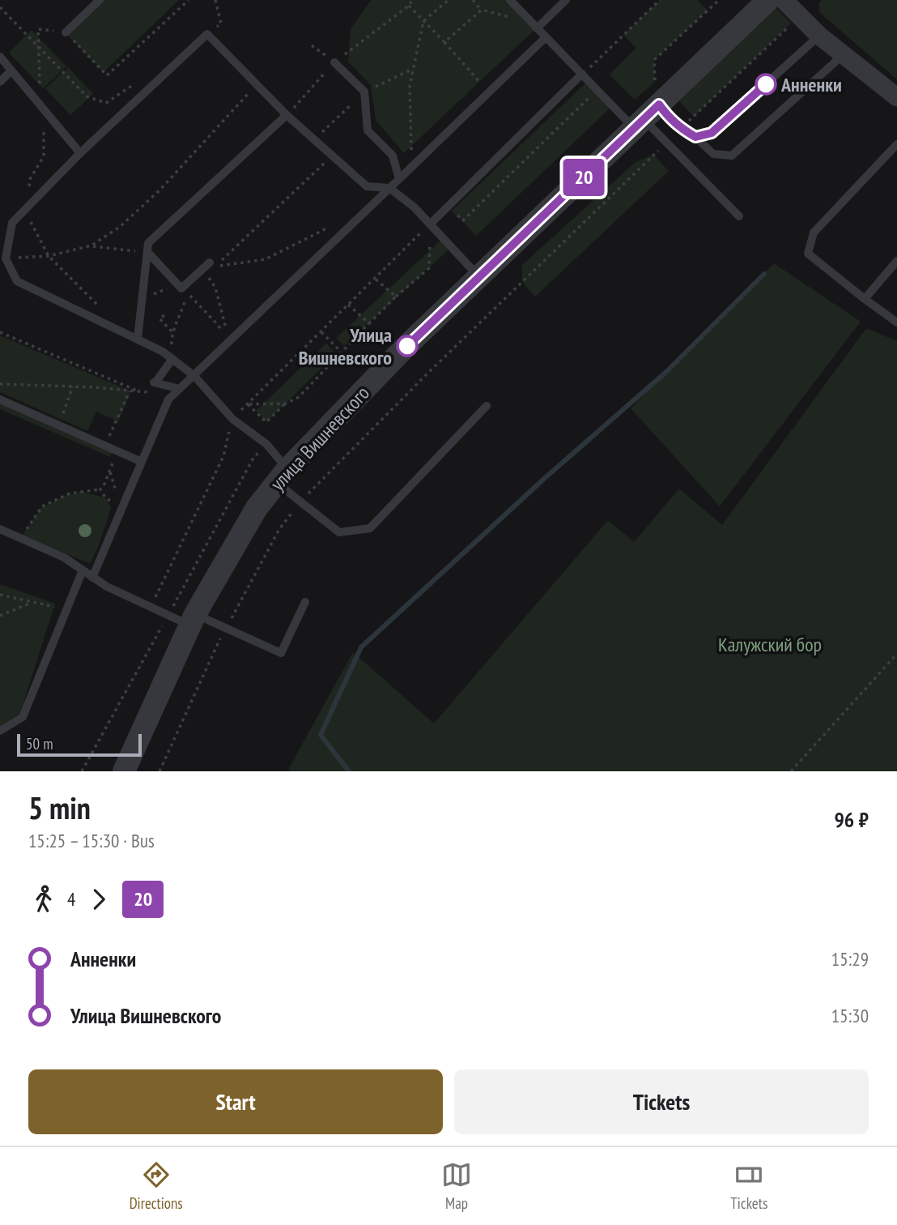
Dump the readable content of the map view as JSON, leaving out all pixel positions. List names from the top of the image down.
{
  "streets": {
    "street": ["улица Вишневского"]
  },
  "parks": ["Калужский бор"],
  "places": ["Анненки", "Улица Вишневского"],
  "lines": ["bus line 20"],
  "scale_bar": "50 m",
  "page": {
    "on_map": "20",
    "scale": "50 m",
    "heading": ["5 min", "15:25 – 15:30 · Bus", "96 ₽"],
    "legs": ["4", "20"],
    "list": [
      {
        "name": "Анненки",
        "value": "15:29"
      },
      {
        "name": "Улица Вишневского",
        "value": "15:30"
      }
    ],
    "buttons": ["Start", "Tickets"],
    "tabs": ["Directions", "Map", "Tickets"]
  }
}
